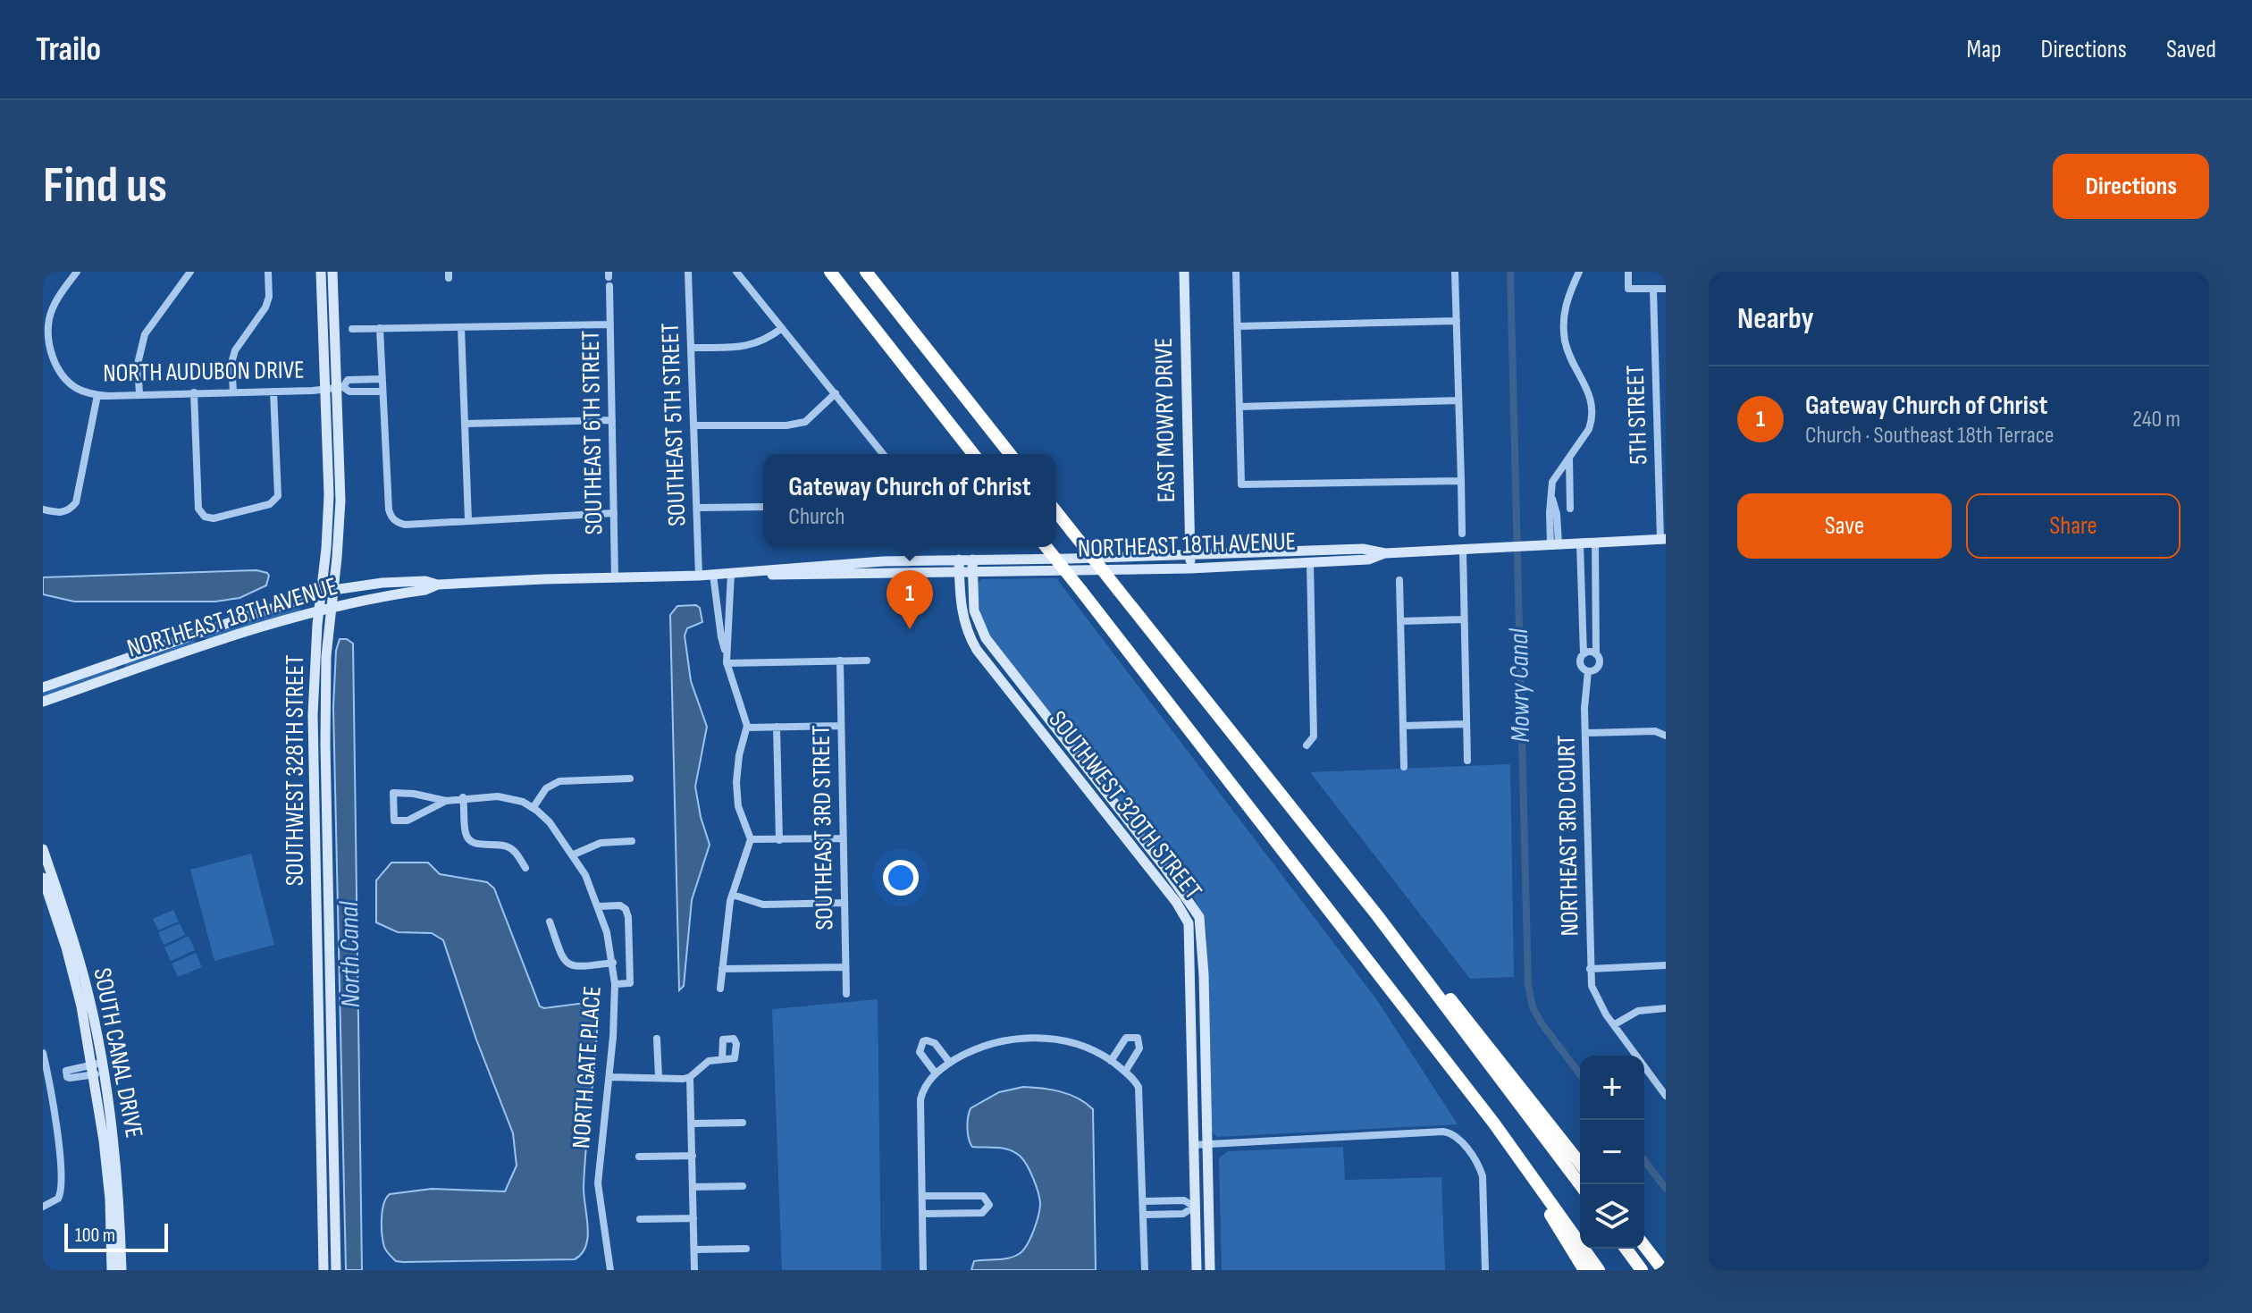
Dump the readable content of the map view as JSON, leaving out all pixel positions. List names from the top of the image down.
{
  "streets": {
    "street": [
      "NORTH AUDUBON DRIVE",
      "5TH STREET",
      "EAST MOWRY DRIVE",
      "SOUTHEAST 5TH STREET",
      "SOUTHEAST 6TH STREET",
      "NORTHEAST 18TH AVENUE",
      "SOUTHWEST 328TH STREET",
      "SOUTHWEST 320TH STREET",
      "SOUTHEAST 3RD STREET",
      "NORTHEAST 3RD COURT",
      "SOUTH CANAL DRIVE",
      "NORTH GATE PLACE"
    ]
  },
  "crossings": [
    ["NORTH AUDUBON DRIVE", "SOUTHWEST 328TH STREET"],
    ["5TH STREET", "NORTHEAST 18TH AVENUE"],
    ["EAST MOWRY DRIVE", "NORTHEAST 18TH AVENUE"],
    ["SOUTHEAST 5TH STREET", "NORTHEAST 18TH AVENUE"],
    ["SOUTHEAST 6TH STREET", "NORTHEAST 18TH AVENUE"],
    ["NORTHEAST 18TH AVENUE", "SOUTHWEST 328TH STREET"],
    ["NORTHEAST 18TH AVENUE", "SOUTHWEST 320TH STREET"]
  ],
  "water": ["Mowry Canal", "North Canal"],
  "scale_bar": "100 m",
  "page": {
    "header": "Trailo",
    "nav": ["Map", "Directions", "Saved"],
    "buttons": [
      "Directions",
      ["Save", "Share"]
    ],
    "title": "Find us",
    "heading": "Nearby",
    "list": [
      {
        "mark": "1",
        "name": "Gateway Church of Christ",
        "note": "Church · Southeast 18th Terrace",
        "value": "240 m"
      }
    ],
    "popup": ["Gateway Church of Christ", "Church"],
    "pins": "1",
    "map_buttons": ["+", "−"],
    "scale": "100 m"
  }
}
